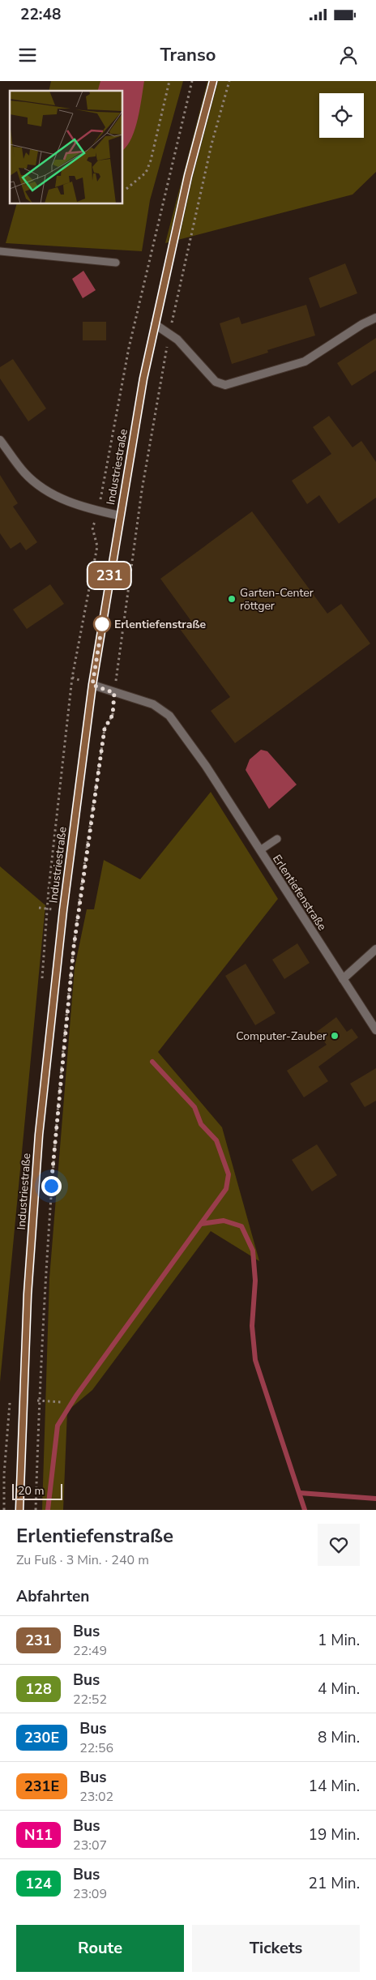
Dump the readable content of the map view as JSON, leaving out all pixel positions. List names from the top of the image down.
{
  "streets": {
    "street": ["Industriestraße", "Erlentiefenstraße"]
  },
  "crossings": [
    ["Industriestraße", "Erlentiefenstraße"]
  ],
  "places": ["Garten-Center röttger", "Erlentiefenstraße", "Computer-Zauber"],
  "lines": ["bus line 231"],
  "scale_bar": "20 m",
  "page": {
    "status": "22:48",
    "header": "Transo",
    "on_map": "231",
    "scale": "20 m",
    "heading": [
      ["Erlentiefenstraße", "Zu Fuß · 3 Min. · 240 m"],
      "Abfahrten"
    ],
    "list": [
      {
        "mark": "231",
        "name": "Bus",
        "note": "22:49",
        "value": "1 Min."
      },
      {
        "mark": "128",
        "name": "Bus",
        "note": "22:52",
        "value": "4 Min."
      },
      {
        "mark": "230E",
        "name": "Bus",
        "note": "22:56",
        "value": "8 Min."
      },
      {
        "mark": "231E",
        "name": "Bus",
        "note": "23:02",
        "value": "14 Min."
      },
      {
        "mark": "N11",
        "name": "Bus",
        "note": "23:07",
        "value": "19 Min."
      },
      {
        "mark": "124",
        "name": "Bus",
        "note": "23:09",
        "value": "21 Min."
      }
    ],
    "buttons": ["Route", "Tickets"]
  }
}
